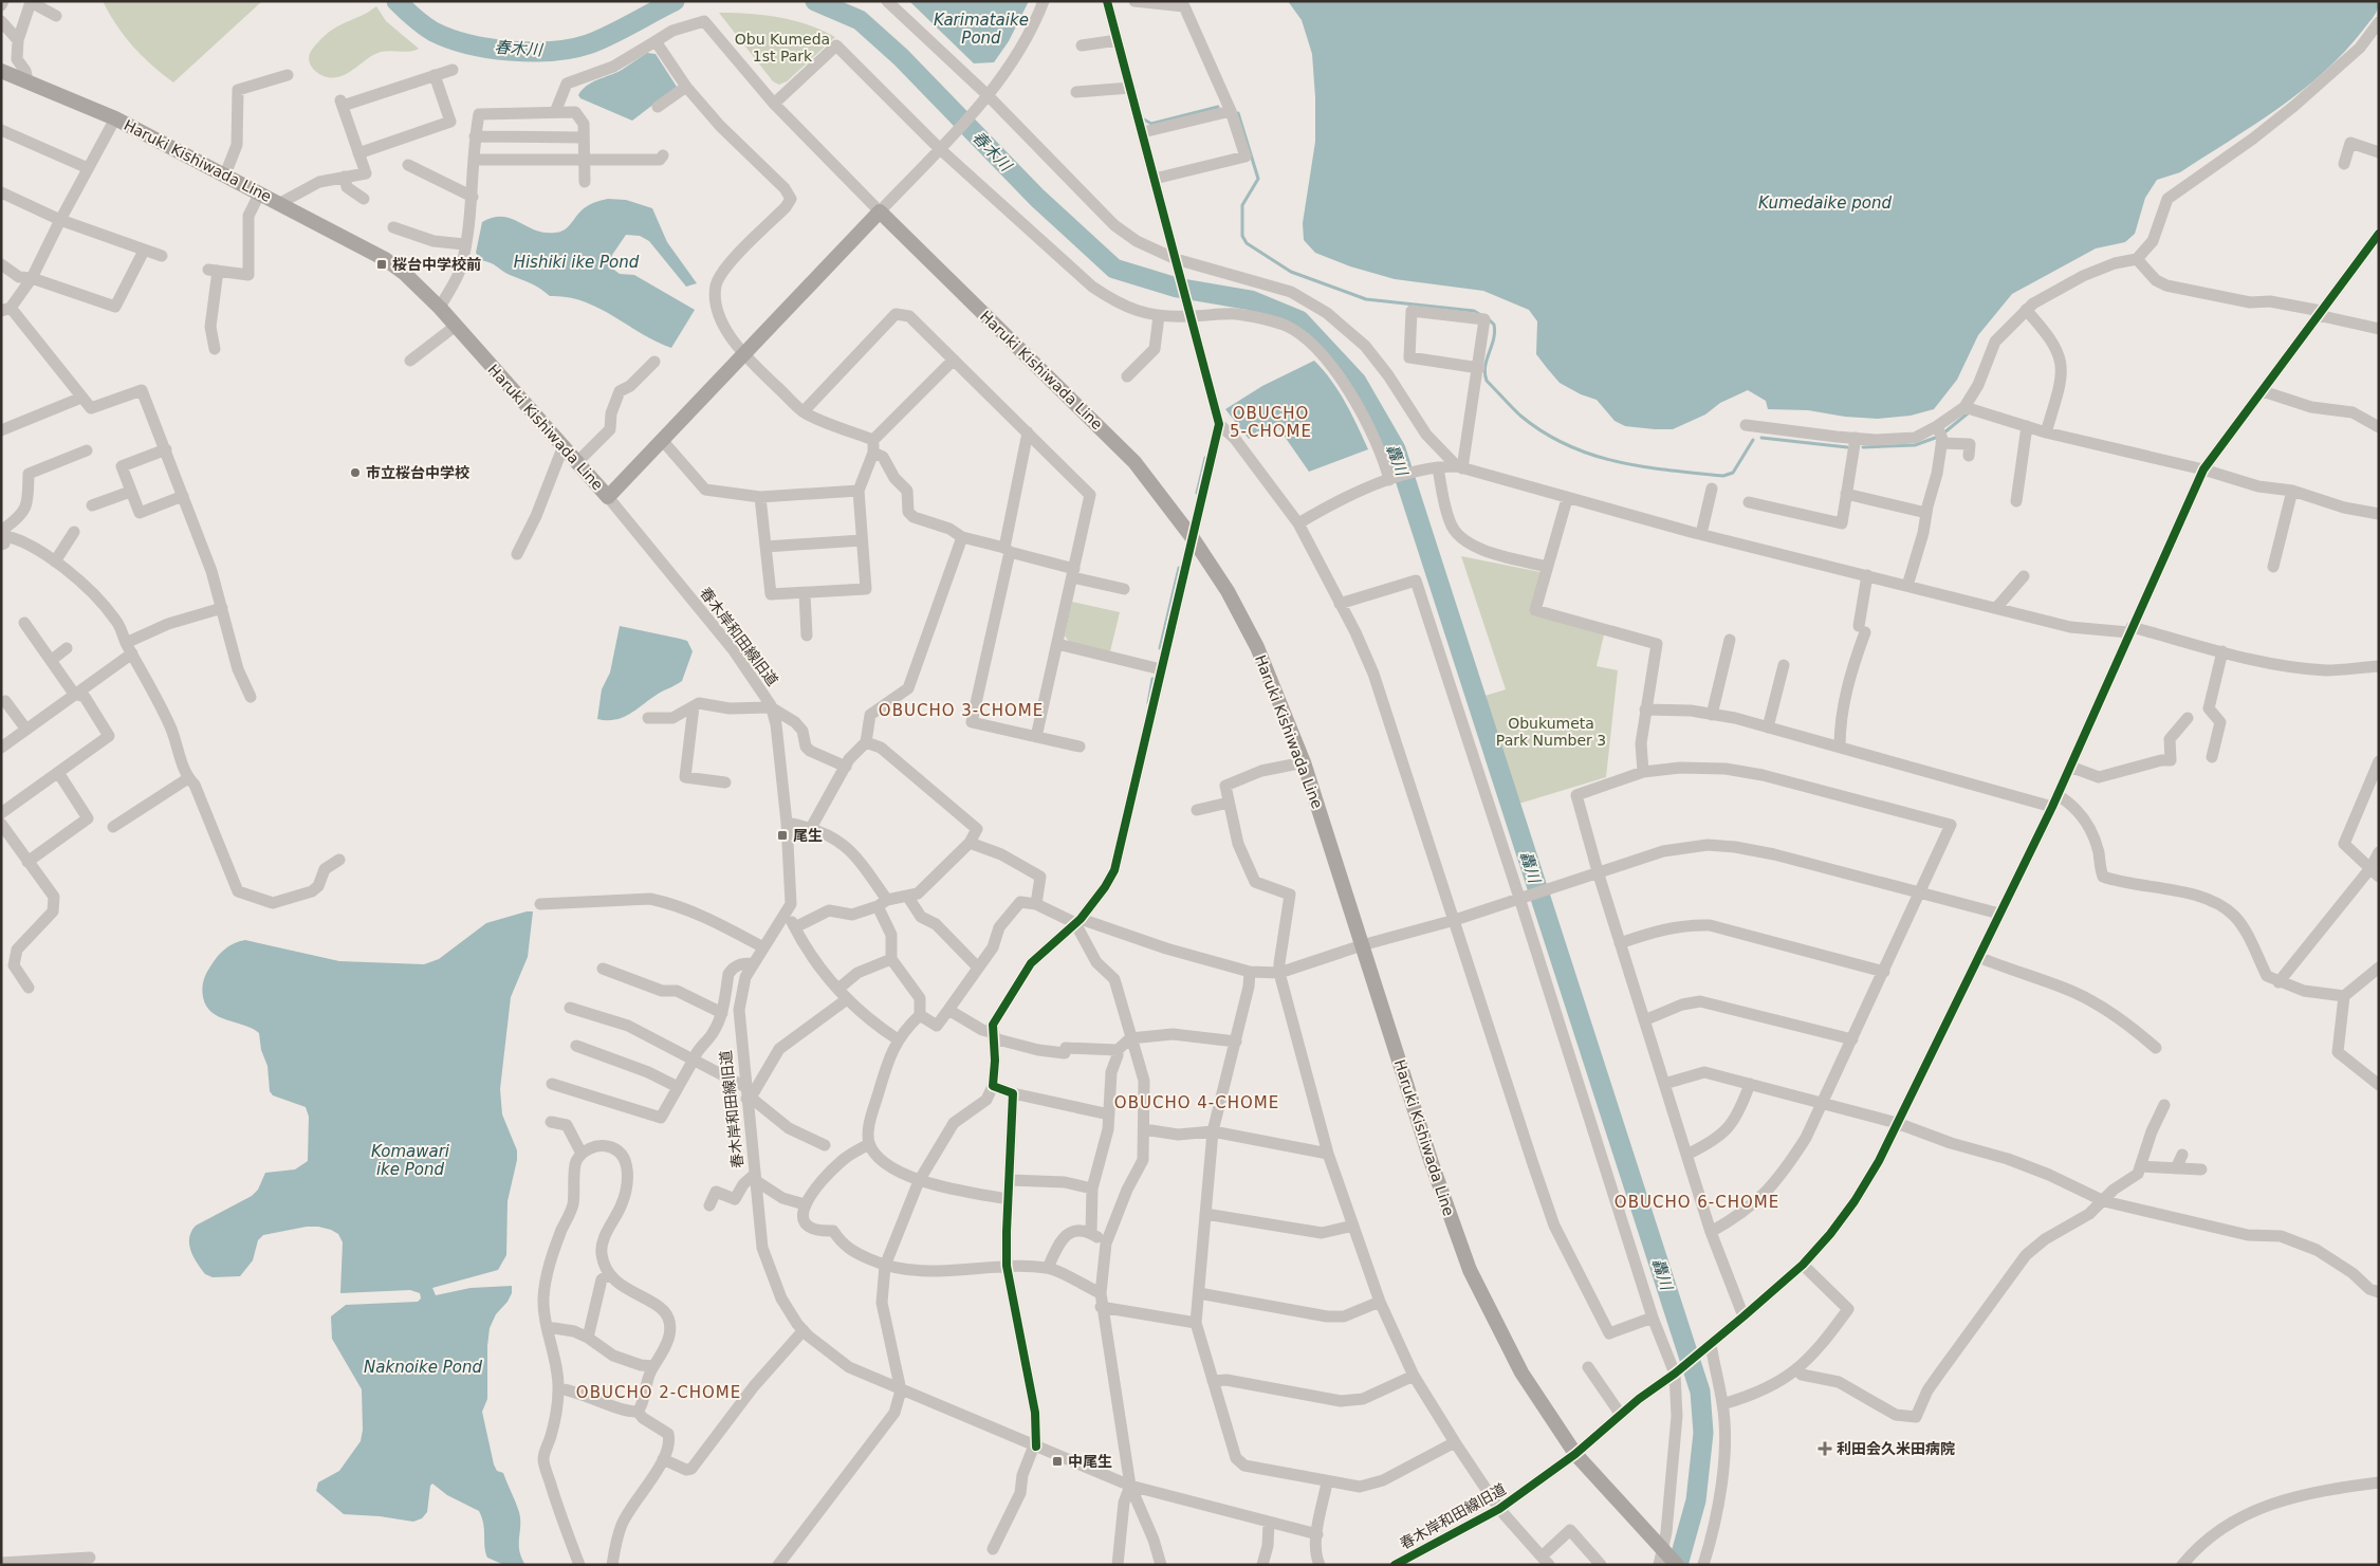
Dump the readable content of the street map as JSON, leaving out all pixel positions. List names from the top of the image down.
{
  "streets": {
    "main road": ["Haruki Kishiwada Line"],
    "street": ["春木岸和田線旧道"]
  },
  "crossings": [
    ["Haruki Kishiwada Line", "春木岸和田線旧道"]
  ],
  "districts": [
    "OBUCHO 5-CHOME",
    "OBUCHO 3-CHOME",
    "OBUCHO 4-CHOME",
    "OBUCHO 6-CHOME",
    "OBUCHO 2-CHOME"
  ],
  "water": [
    "Karimataike Pond",
    "春木川",
    "Kumedaike pond",
    "Hishiki ike Pond",
    "轟川",
    "Komawari ike Pond",
    "Naknoike Pond"
  ],
  "parks": ["Obu Kumeda 1st Park", "Obukumeta Park Number 3"],
  "places": {
    "transit": ["桜台中学校前", "尾生", "中尾生"],
    "other": ["市立桜台中学校"],
    "health": ["利田会久米田病院"]
  }
}
